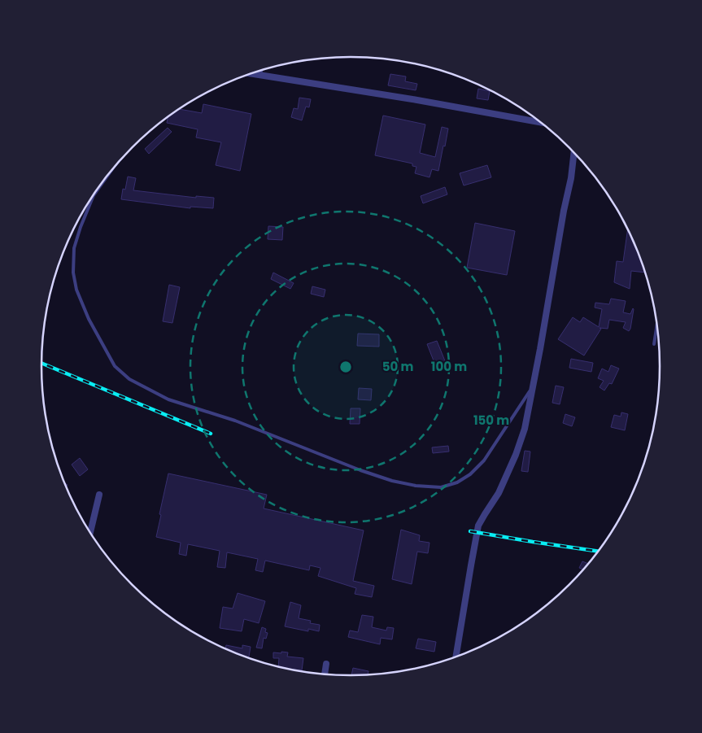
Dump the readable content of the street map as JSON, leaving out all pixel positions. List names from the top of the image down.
{
  "rings": ["50 m", "100 m", "150 m"]
}
